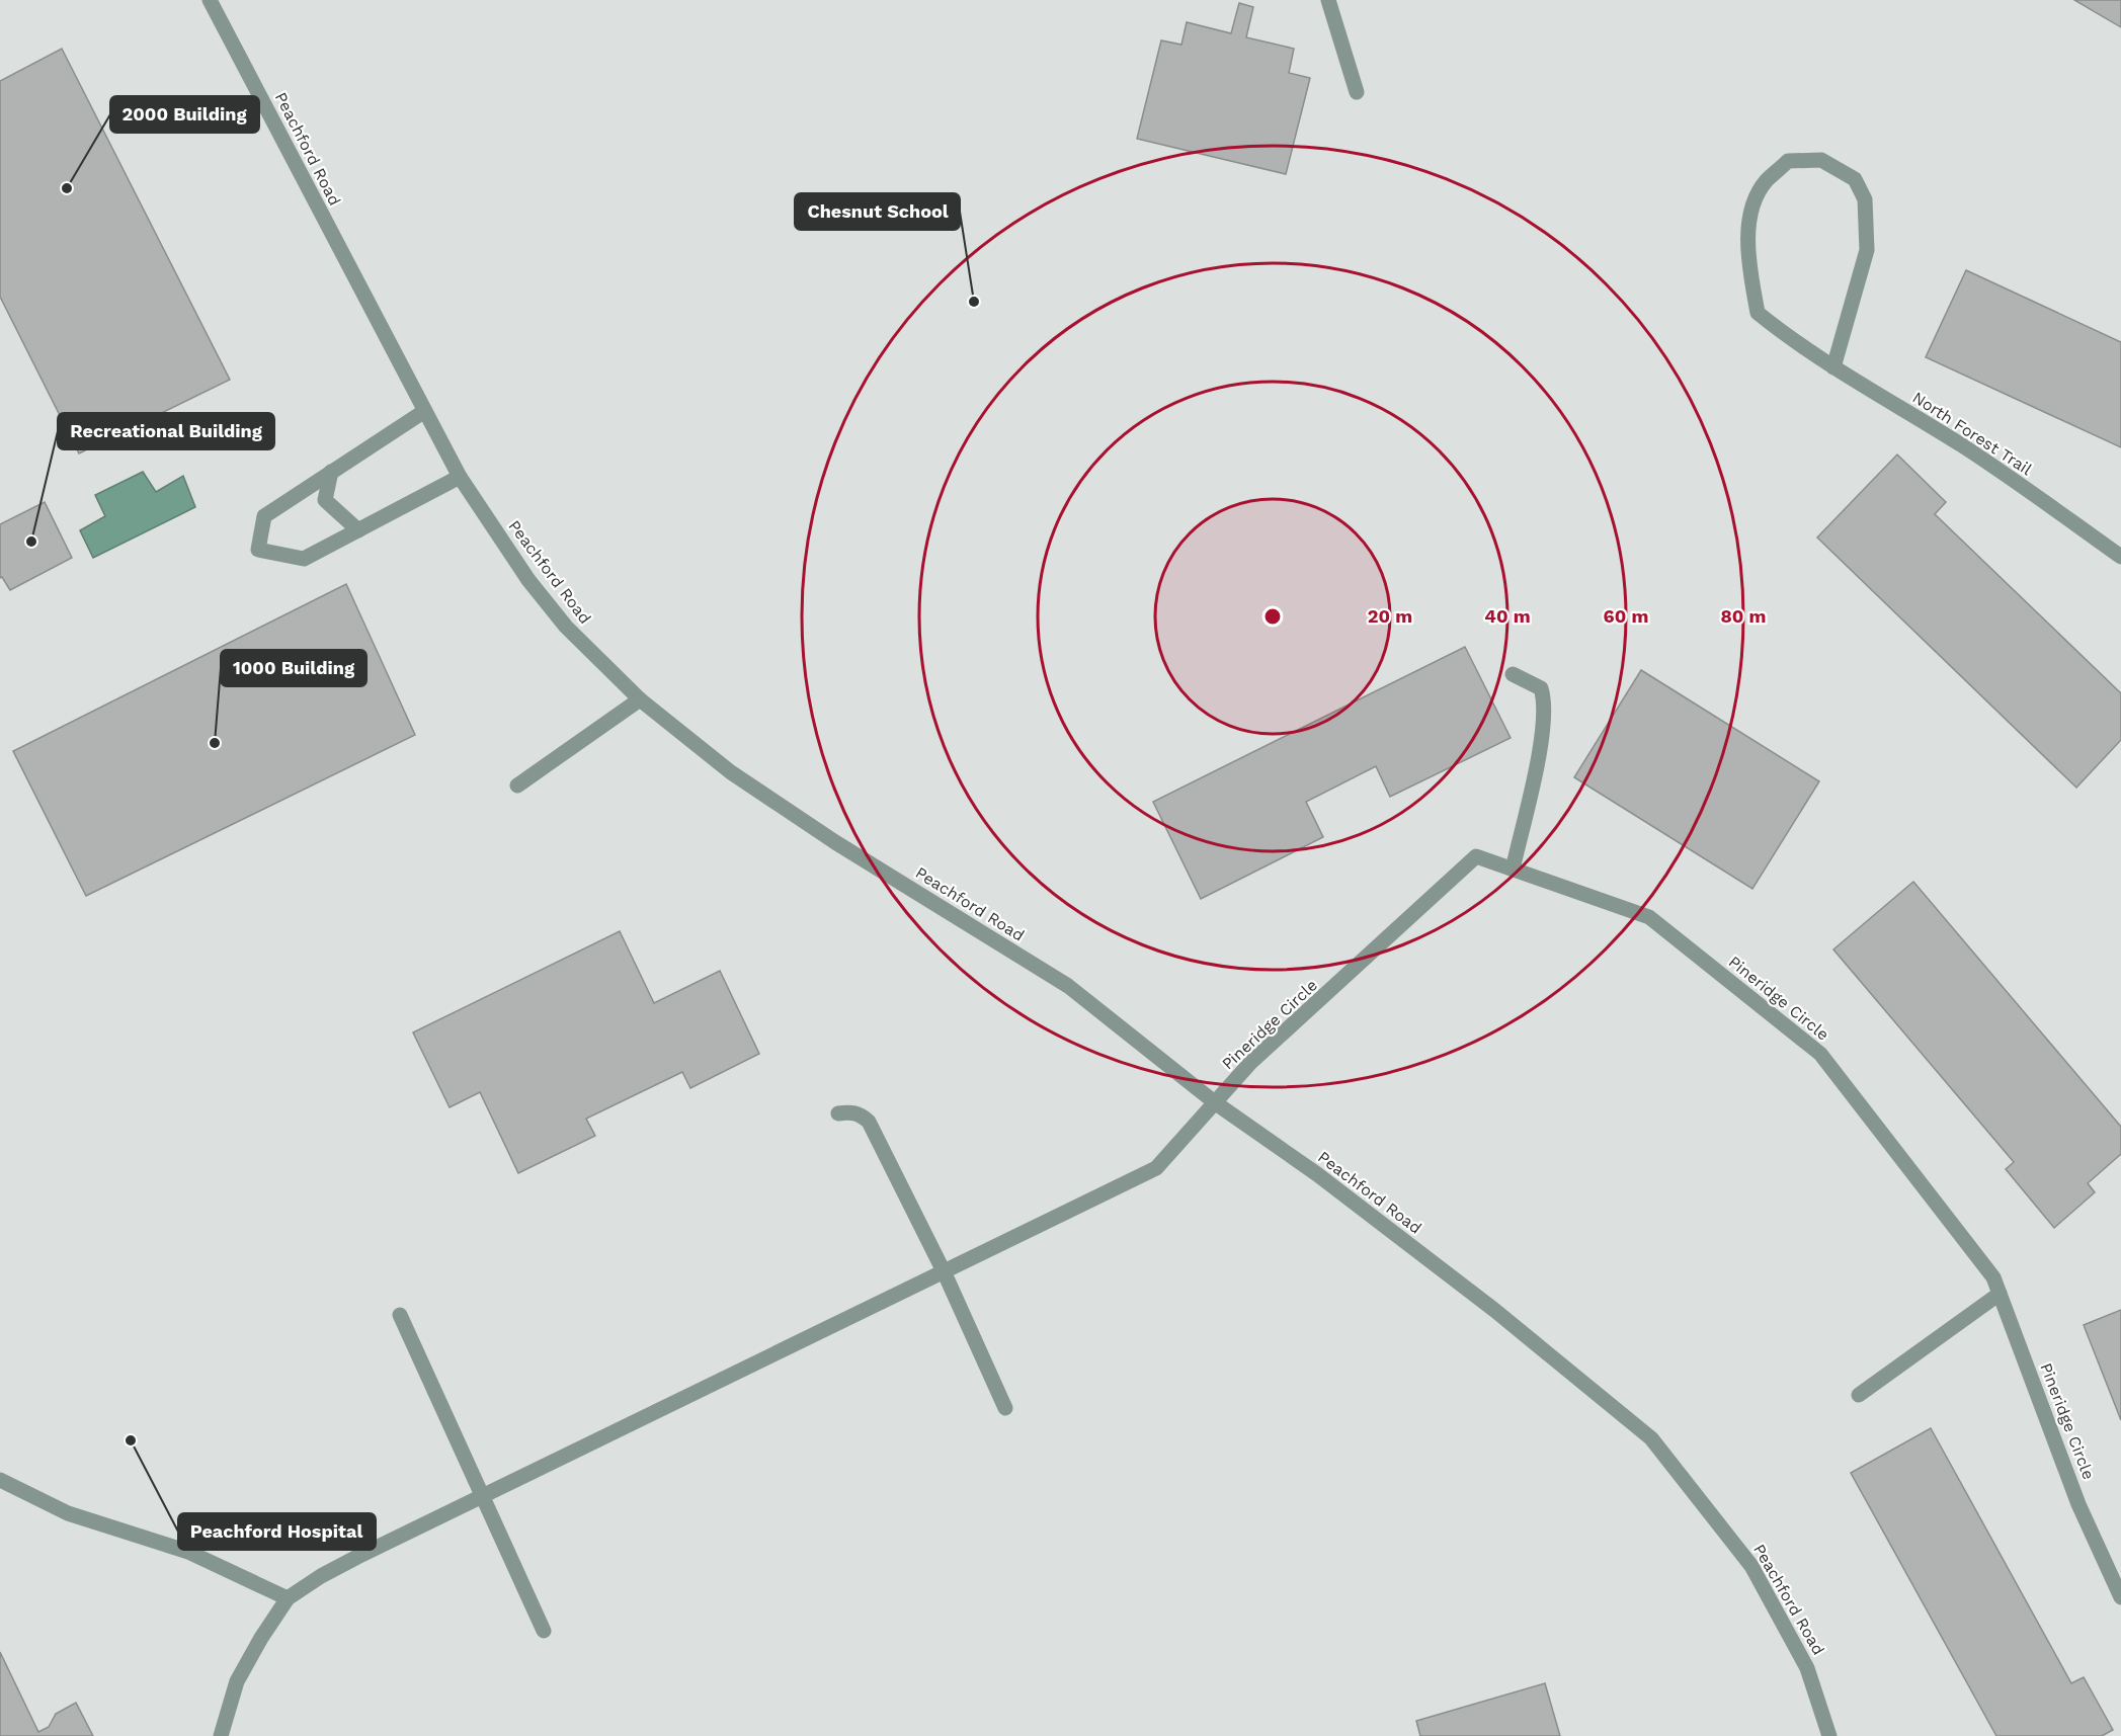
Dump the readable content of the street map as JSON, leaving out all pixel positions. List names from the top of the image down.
{
  "streets": {
    "street": ["Peachford Road", "North Forest Trail", "Pineridge Circle"]
  },
  "crossings": [
    ["Peachford Road", "Pineridge Circle"]
  ],
  "places": [
    "2000 Building",
    "Chesnut School",
    "Recreational Building",
    "1000 Building",
    "Peachford Hospital"
  ],
  "rings": [
    "20 m",
    "40 m",
    "60 m",
    "80 m"
  ]
}
